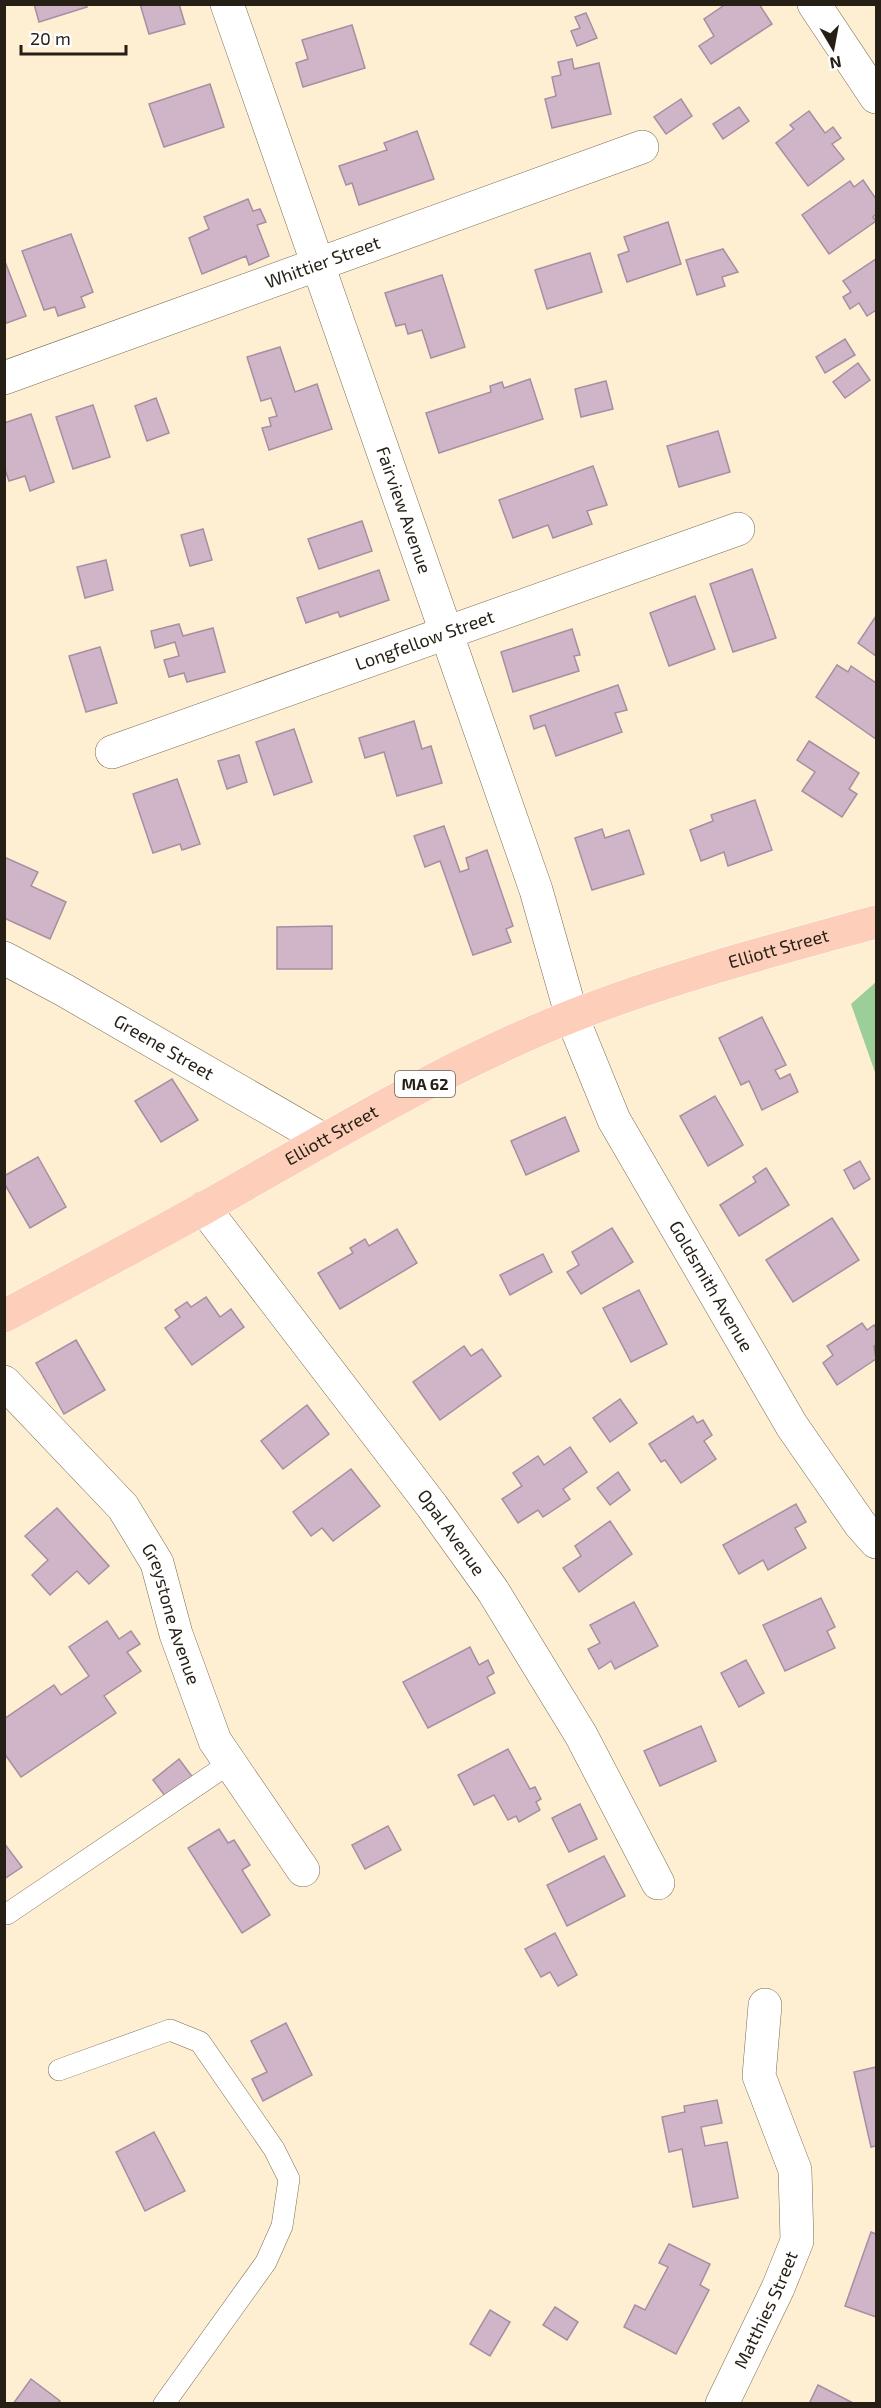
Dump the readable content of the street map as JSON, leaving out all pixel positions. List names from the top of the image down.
{
  "streets": {
    "main road": ["Elliott Street", "MA 62"],
    "street": [
      "Whittier Street",
      "Fairview Avenue",
      "Longfellow Street",
      "Greene Street",
      "Goldsmith Avenue",
      "Opal Avenue",
      "Greystone Avenue",
      "Matthies Street"
    ]
  },
  "crossings": [
    ["Whittier Street", "Fairview Avenue"],
    ["Fairview Avenue", "Longfellow Street"],
    ["Fairview Avenue", "Elliott Street"],
    ["Fairview Avenue", "Goldsmith Avenue"],
    ["Elliott Street", "Greene Street"],
    ["Elliott Street", "Goldsmith Avenue"],
    ["Elliott Street", "Opal Avenue"]
  ],
  "scale_bar": "20 m",
  "north": "bottom"
}
